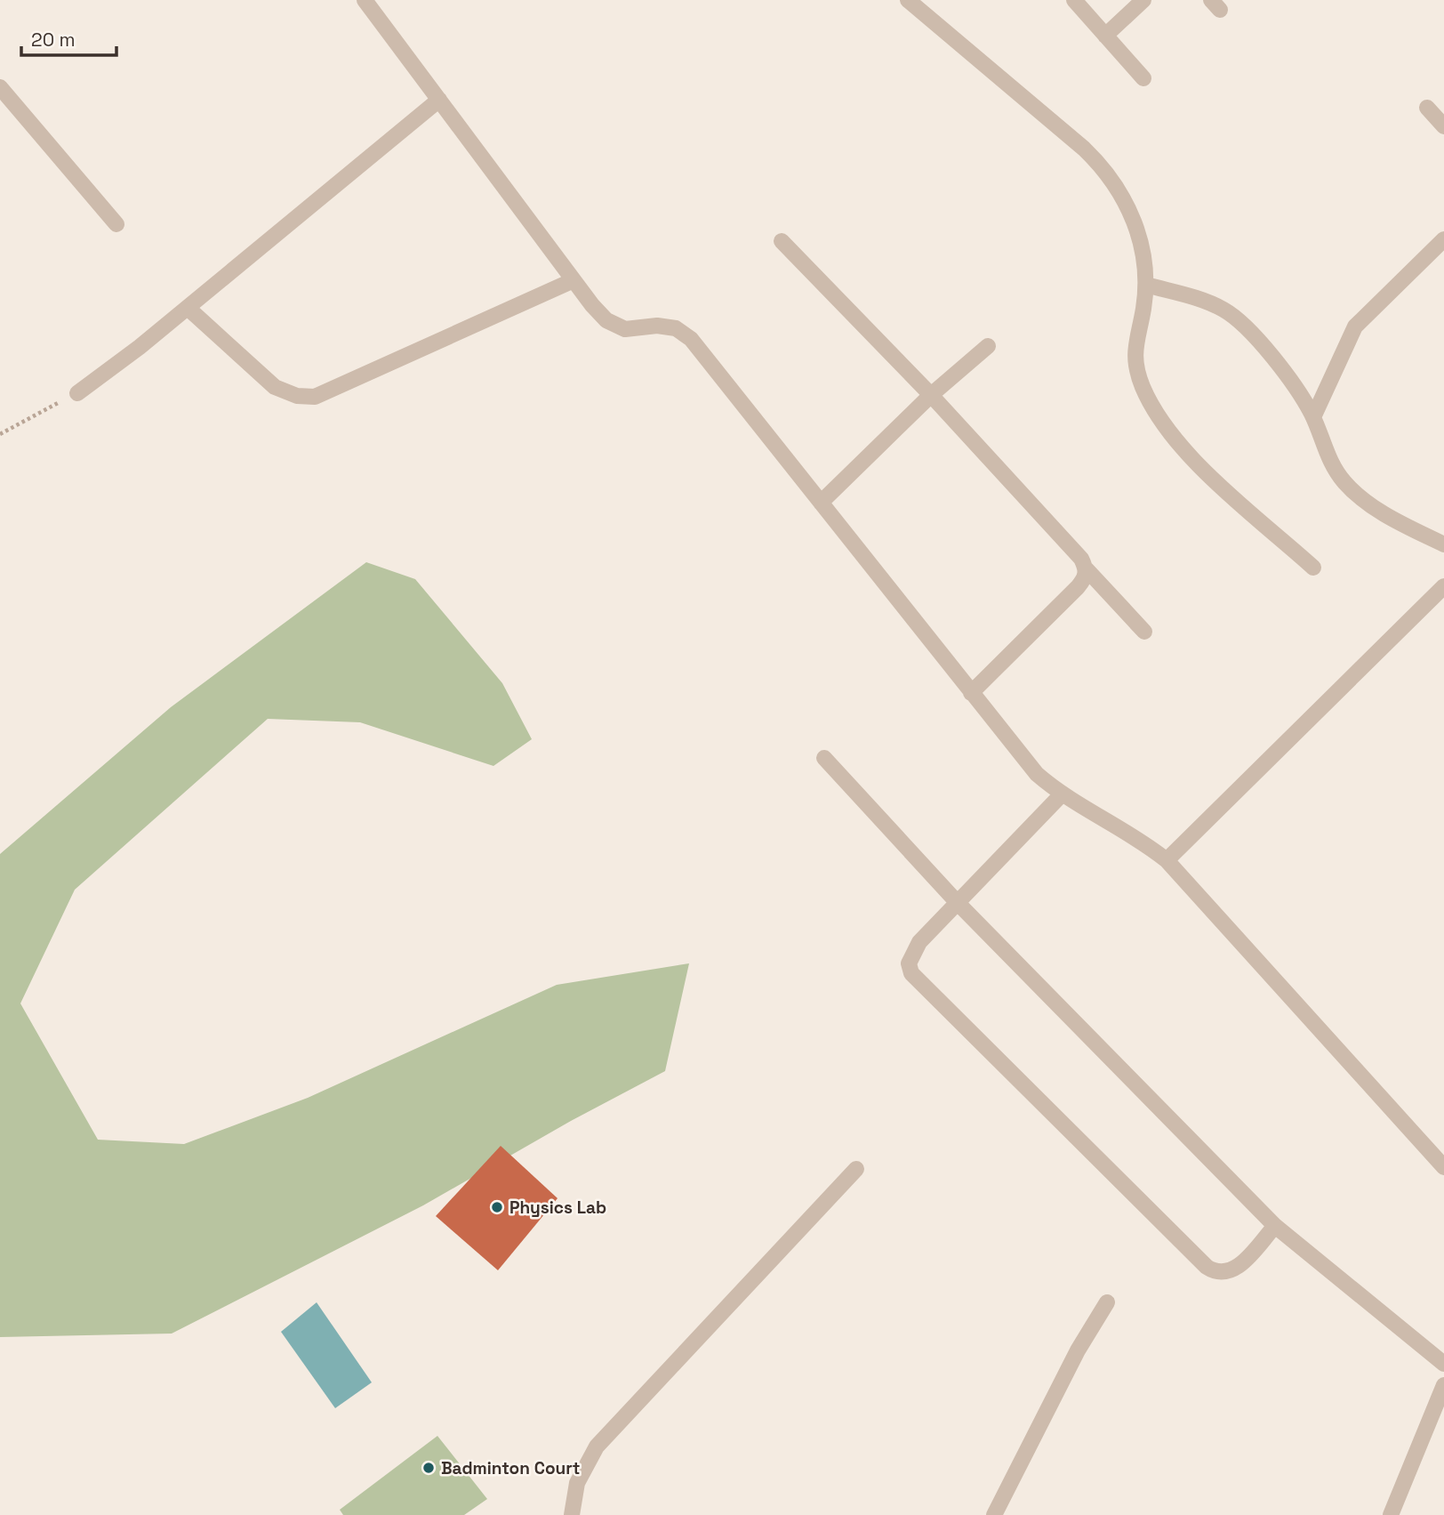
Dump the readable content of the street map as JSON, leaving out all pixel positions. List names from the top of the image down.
{
  "places": ["Physics Lab", "Badminton Court"],
  "scale_bar": "20 m"
}
